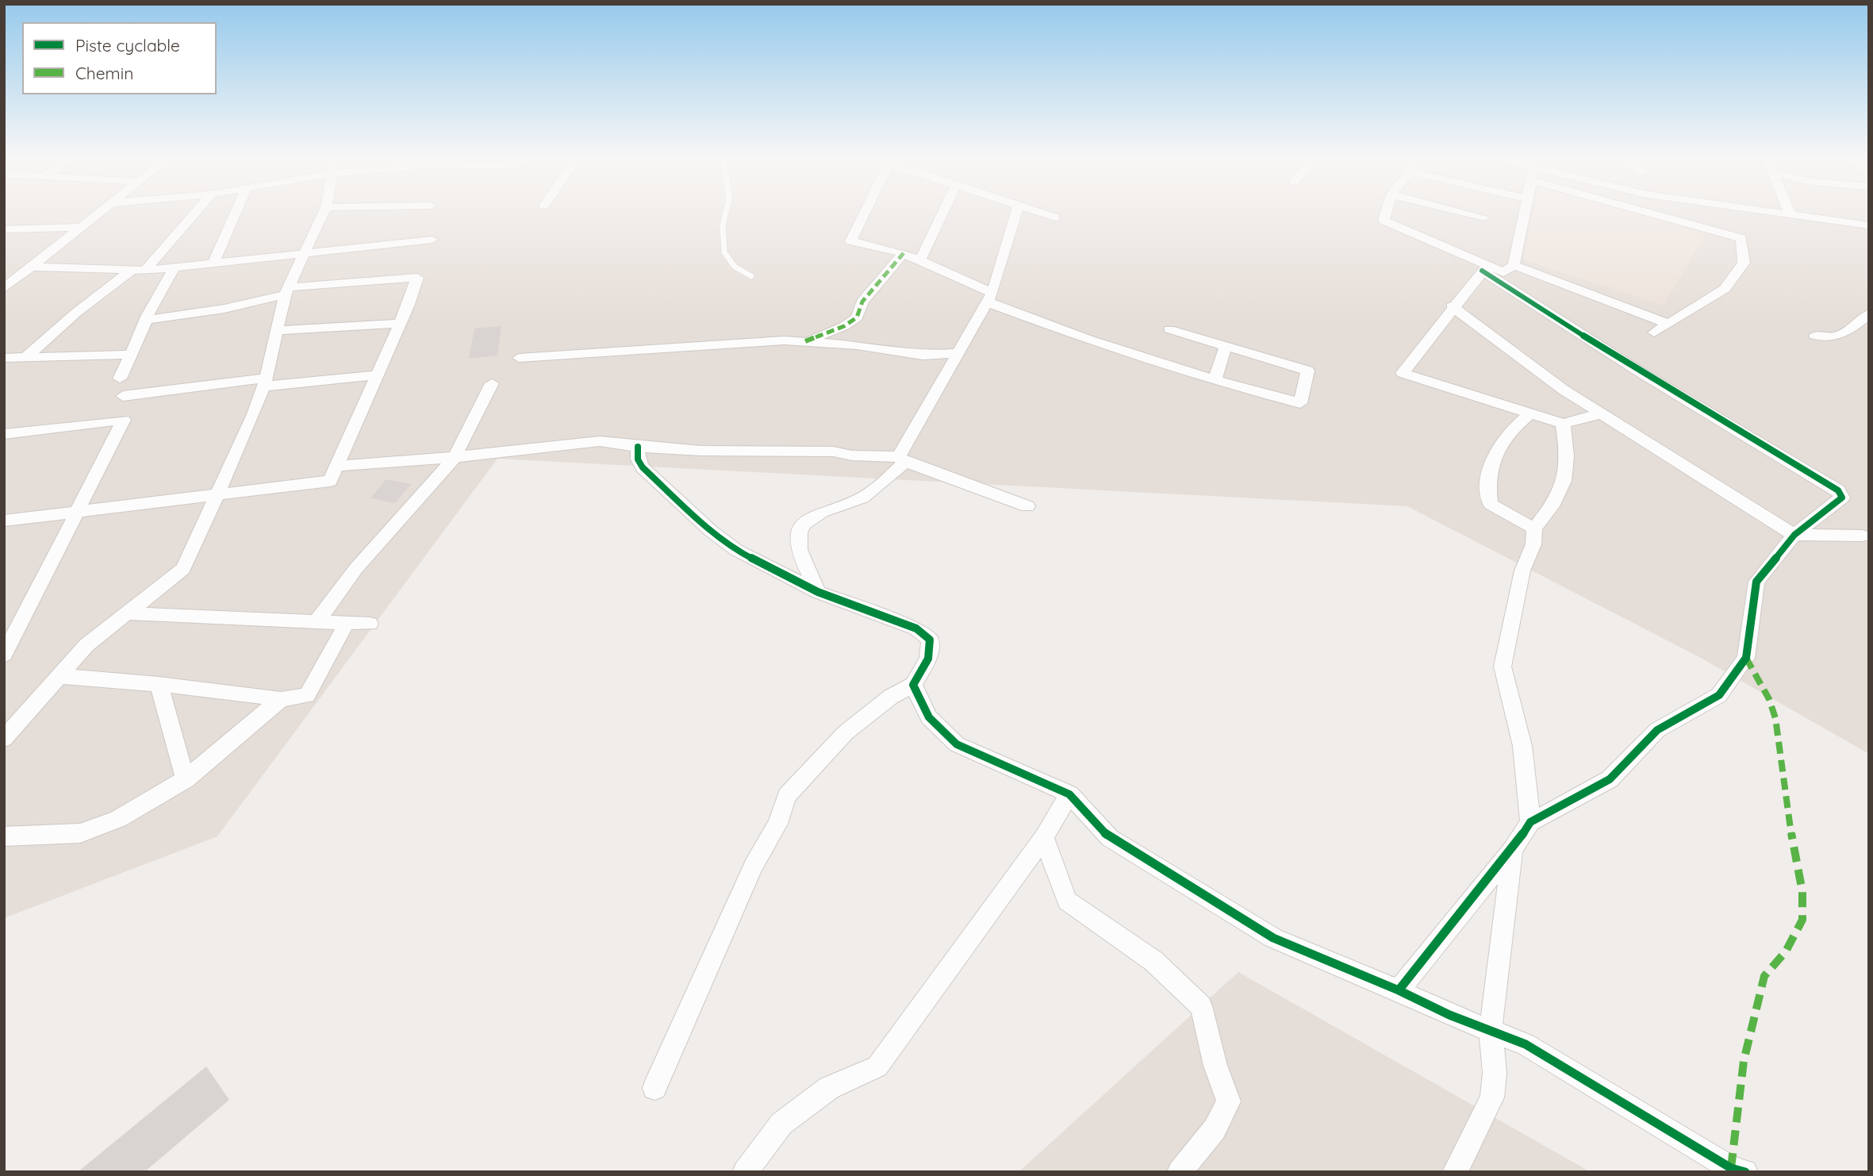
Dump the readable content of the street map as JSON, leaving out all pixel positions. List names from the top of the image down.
{
  "legend": ["Piste cyclable", "Chemin"]
}
